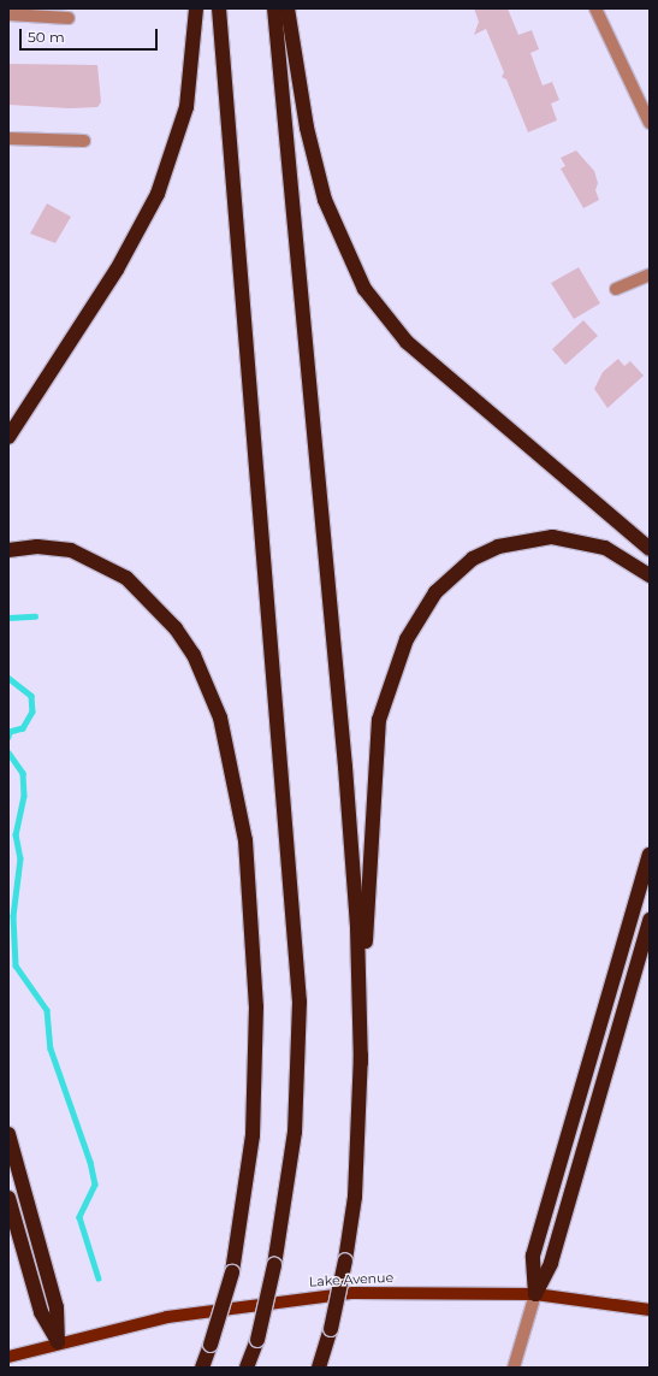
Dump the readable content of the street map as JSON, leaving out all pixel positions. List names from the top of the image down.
{
  "streets": {
    "main road": ["Lake Avenue"]
  },
  "scale_bar": "50 m"
}
